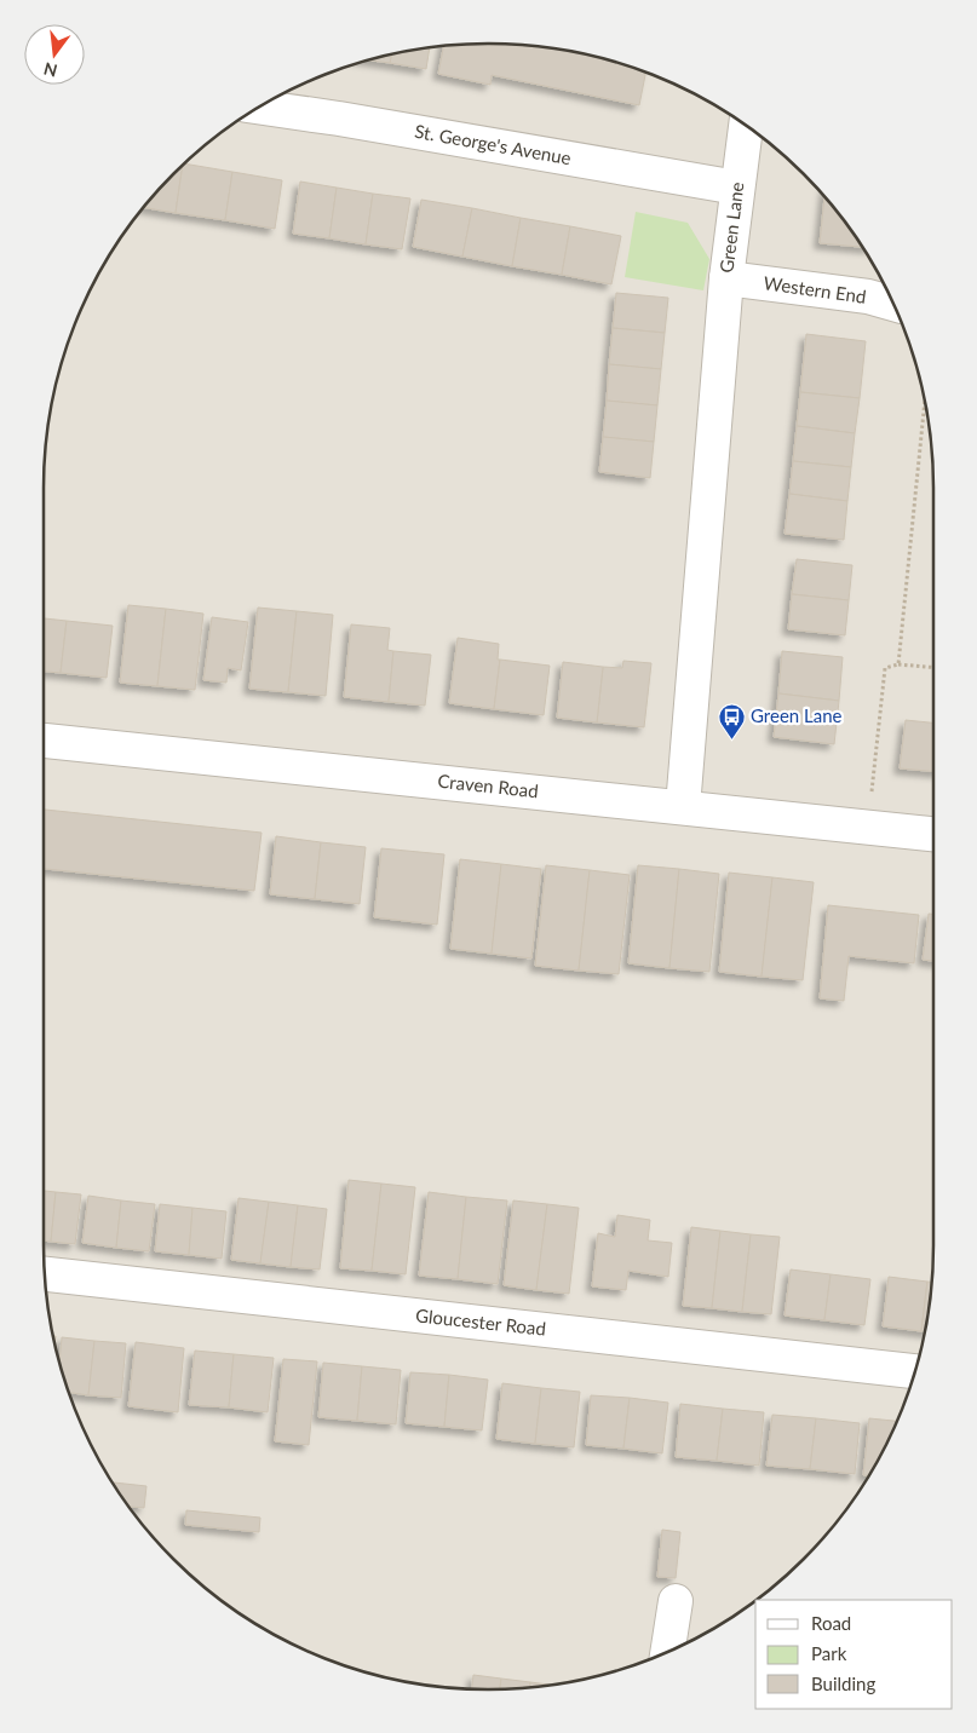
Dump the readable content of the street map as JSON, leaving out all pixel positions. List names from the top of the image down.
{
  "streets": {
    "street": [
      "St. George's Avenue",
      "Green Lane",
      "Western End",
      "Craven Road",
      "Gloucester Road"
    ]
  },
  "crossings": [
    ["St. George's Avenue", "Green Lane"],
    ["Green Lane", "Western End"],
    ["Green Lane", "Craven Road"]
  ],
  "places": {
    "bus stop": ["Green Lane"]
  },
  "legend": ["Road", "Park", "Building"],
  "north": "bottom"
}
